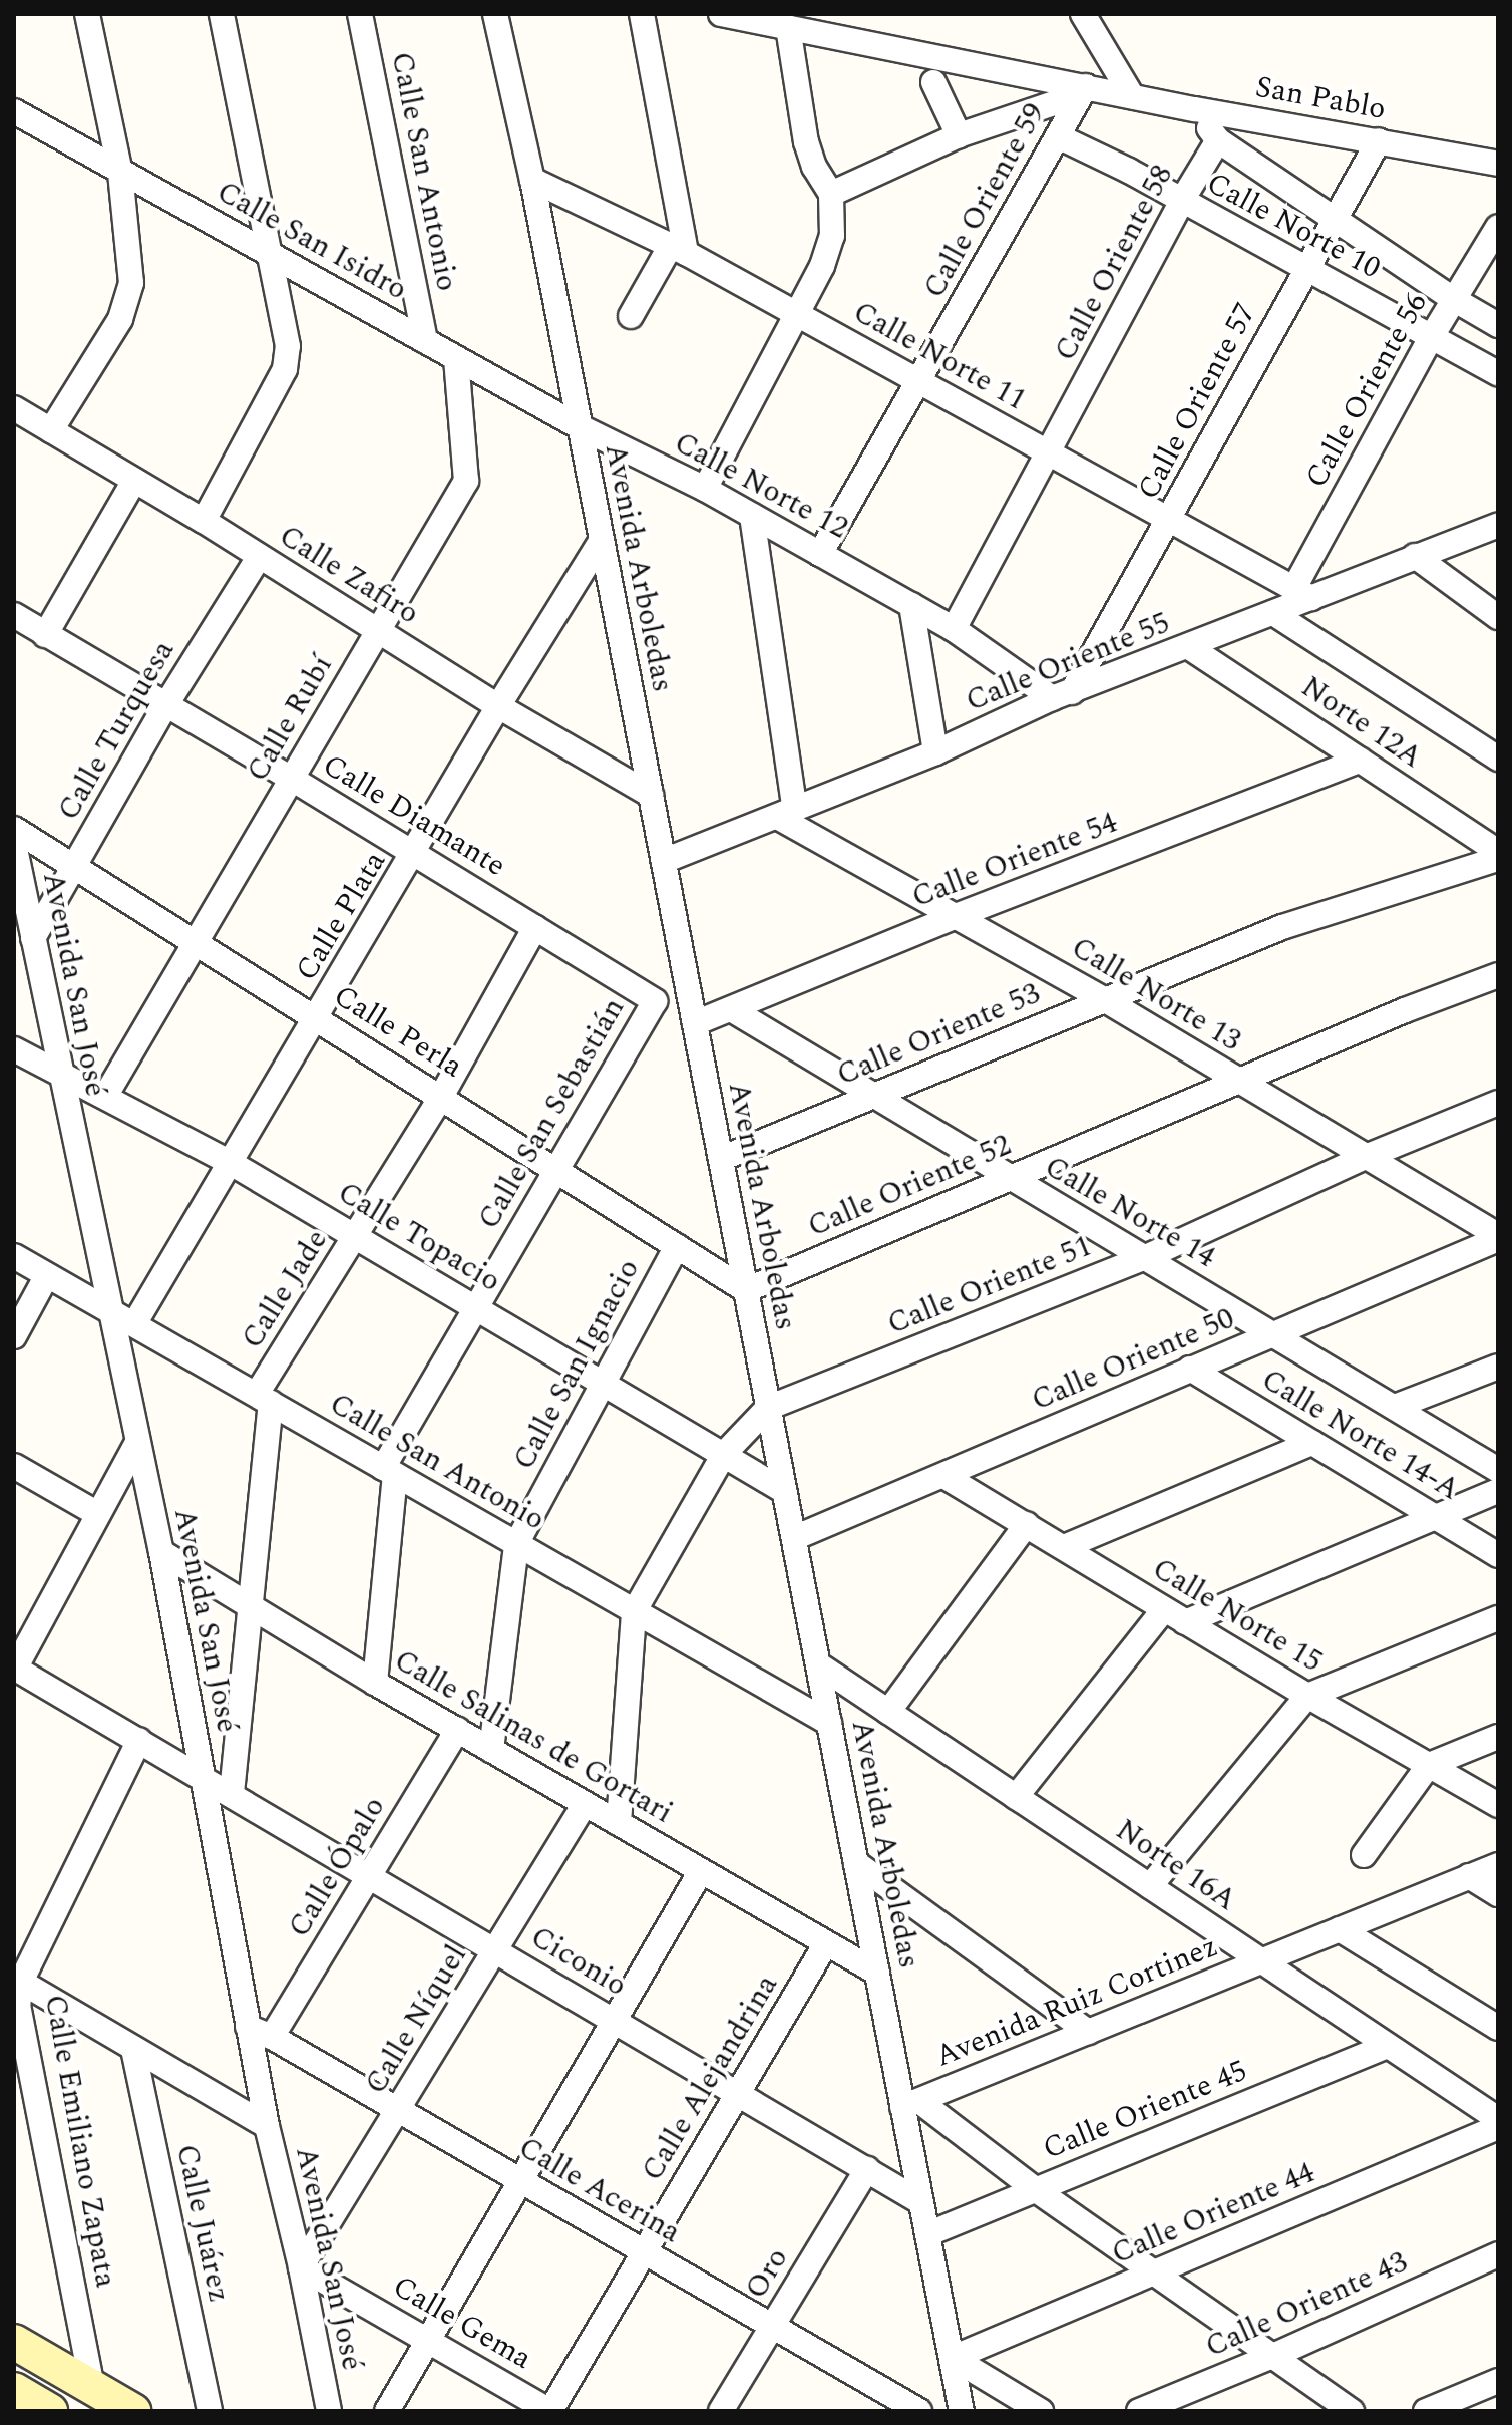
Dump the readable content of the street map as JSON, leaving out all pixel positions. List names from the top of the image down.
{
  "streets": {
    "street": [
      "San Pablo",
      "Calle San Antonio",
      "Calle Oriente 59",
      "Calle Norte 10",
      "Calle San Isidro",
      "Calle Oriente 58",
      "Calle Norte 11",
      "Calle Oriente 56",
      "Calle Oriente 57",
      "Calle Norte 12",
      "Avenida Arboledas",
      "Calle Zafiro",
      "Calle Oriente 55",
      "Calle Rubí",
      "Norte 12A",
      "Calle Turquesa",
      "Calle Diamante",
      "Calle Oriente 54",
      "Calle Plata",
      "Avenida San José",
      "Calle Norte 13",
      "Calle Perla",
      "Calle Oriente 53",
      "Calle San Sebastián",
      "Calle Oriente 52",
      "Calle Norte 14",
      "Calle Topacio",
      "Calle Oriente 51",
      "Calle Jade",
      "Calle Oriente 50",
      "Calle San Ignacio",
      "Calle Norte 14-A",
      "Calle Norte 15",
      "Calle Salinas de Gortari",
      "Norte 16A",
      "Calle Ópalo",
      "Ciconio",
      "Avenida Ruiz Cortinez",
      "Calle Níquel",
      "Calle Alejandrina",
      "Calle Oriente 45",
      "Calle Emiliano Zapata",
      "Calle Acerina",
      "Calle Oriente 44",
      "Calle Juárez",
      "Oro",
      "Calle Oriente 43",
      "Calle Gema"
    ]
  },
  "crossings": [
    ["San Pablo", "Calle Oriente 59"],
    ["San Pablo", "Calle Norte 10"],
    ["San Pablo", "Calle Oriente 57"],
    ["Calle San Antonio", "Calle San Isidro"],
    ["Calle San Antonio", "Avenida Arboledas"],
    ["Calle San Antonio", "Calle Plata"],
    ["Calle San Antonio", "Avenida San José"],
    ["Calle San Antonio", "Calle San Sebastián"],
    ["Calle San Antonio", "Calle Jade"],
    ["Calle San Antonio", "Calle San Ignacio"],
    ["Calle Oriente 59", "Calle Norte 10"],
    ["Calle Oriente 59", "Calle Norte 11"],
    ["Calle Oriente 59", "Calle Norte 12"],
    ["Calle Norte 10", "Calle Oriente 58"],
    ["Calle Norte 10", "Calle Oriente 56"],
    ["Calle Norte 10", "Calle Oriente 57"],
    ["Calle San Isidro", "Calle Norte 12"],
    ["Calle San Isidro", "Avenida Arboledas"],
    ["Calle San Isidro", "Calle Rubí"],
    ["Calle Oriente 58", "Calle Norte 11"],
    ["Calle Oriente 58", "Calle Norte 12"],
    ["Calle Norte 11", "Calle Oriente 56"],
    ["Calle Norte 11", "Calle Oriente 57"],
    ["Calle Norte 11", "Avenida Arboledas"],
    ["Calle Norte 11", "Calle Oriente 55"],
    ["Calle Oriente 56", "Calle Oriente 55"],
    ["Calle Oriente 57", "Calle Norte 12"],
    ["Calle Oriente 57", "Calle Oriente 55"],
    ["Calle Norte 12", "Avenida Arboledas"],
    ["Calle Norte 12", "Calle Oriente 55"],
    ["Avenida Arboledas", "Calle Zafiro"],
    ["Avenida Arboledas", "Calle Oriente 55"],
    ["Avenida Arboledas", "Calle Oriente 54"],
    ["Avenida Arboledas", "Calle Plata"],
    ["Avenida Arboledas", "Calle Perla"],
    ["Avenida Arboledas", "Calle Oriente 53"],
    ["Avenida Arboledas", "Calle Oriente 52"],
    ["Avenida Arboledas", "Calle Topacio"],
    ["Avenida Arboledas", "Calle Oriente 51"],
    ["Avenida Arboledas", "Calle Oriente 50"],
    ["Avenida Arboledas", "Calle Salinas de Gortari"],
    ["Avenida Arboledas", "Norte 16A"],
    ["Avenida Arboledas", "Ciconio"],
    ["Avenida Arboledas", "Avenida Ruiz Cortinez"],
    ["Avenida Arboledas", "Calle Oriente 45"],
    ["Avenida Arboledas", "Calle Oriente 44"],
    ["Calle Zafiro", "Calle Rubí"],
    ["Calle Zafiro", "Calle Turquesa"],
    ["Calle Zafiro", "Calle Plata"],
    ["Calle Oriente 55", "Norte 12A"],
    ["Calle Oriente 55", "Calle Norte 13"],
    ["Calle Rubí", "Calle Diamante"],
    ["Calle Rubí", "Calle Perla"],
    ["Calle Rubí", "Calle Topacio"],
    ["Norte 12A", "Calle Oriente 54"],
    ["Calle Turquesa", "Calle Diamante"],
    ["Calle Turquesa", "Avenida San José"],
    ["Calle Turquesa", "Calle Perla"],
    ["Calle Diamante", "Calle Plata"],
    ["Calle Diamante", "Calle San Sebastián"],
    ["Calle Diamante", "Calle Jade"],
    ["Calle Oriente 54", "Calle Norte 13"],
    ["Calle Oriente 54", "Calle Norte 14"],
    ["Calle Plata", "Calle Perla"],
    ["Calle Plata", "Calle Topacio"],
    ["Avenida San José", "Calle Topacio"],
    ["Avenida San José", "Calle Salinas de Gortari"],
    ["Avenida San José", "Ciconio"],
    ["Avenida San José", "Calle Níquel"],
    ["Avenida San José", "Calle Acerina"],
    ["Avenida San José", "Calle Gema"],
    ["Calle Norte 13", "Calle Oriente 53"],
    ["Calle Norte 13", "Calle Oriente 52"],
    ["Calle Norte 13", "Calle Oriente 51"],
    ["Calle Norte 13", "Calle Oriente 50"],
    ["Calle Perla", "Calle San Sebastián"],
    ["Calle Perla", "Calle Oriente 52"],
    ["Calle Perla", "Calle Jade"],
    ["Calle Perla", "Calle San Ignacio"],
    ["Calle Oriente 53", "Calle Norte 14"],
    ["Calle San Sebastián", "Calle Topacio"],
    ["Calle San Sebastián", "Calle Salinas de Gortari"],
    ["Calle Oriente 52", "Calle Norte 14"],
    ["Calle Norte 14", "Calle Oriente 51"],
    ["Calle Norte 14", "Calle Oriente 50"],
    ["Calle Topacio", "Calle Jade"],
    ["Calle Topacio", "Calle San Ignacio"],
    ["Calle Jade", "Calle Salinas de Gortari"],
    ["Calle Jade", "Ciconio"],
    ["Calle Oriente 50", "Calle Norte 14-A"],
    ["Calle Oriente 50", "Calle Norte 15"],
    ["Calle San Ignacio", "Calle Salinas de Gortari"],
    ["Calle Salinas de Gortari", "Calle Ópalo"],
    ["Calle Salinas de Gortari", "Calle Níquel"],
    ["Calle Salinas de Gortari", "Calle Alejandrina"],
    ["Norte 16A", "Avenida Ruiz Cortinez"],
    ["Norte 16A", "Calle Oriente 45"],
    ["Calle Ópalo", "Ciconio"],
    ["Calle Ópalo", "Calle Acerina"],
    ["Ciconio", "Calle Níquel"],
    ["Ciconio", "Calle Alejandrina"],
    ["Ciconio", "Calle Emiliano Zapata"],
    ["Ciconio", "Oro"],
    ["Calle Níquel", "Calle Acerina"],
    ["Calle Níquel", "Calle Gema"],
    ["Calle Alejandrina", "Calle Acerina"],
    ["Calle Alejandrina", "Calle Gema"],
    ["Calle Acerina", "Oro"]
  ]
}
